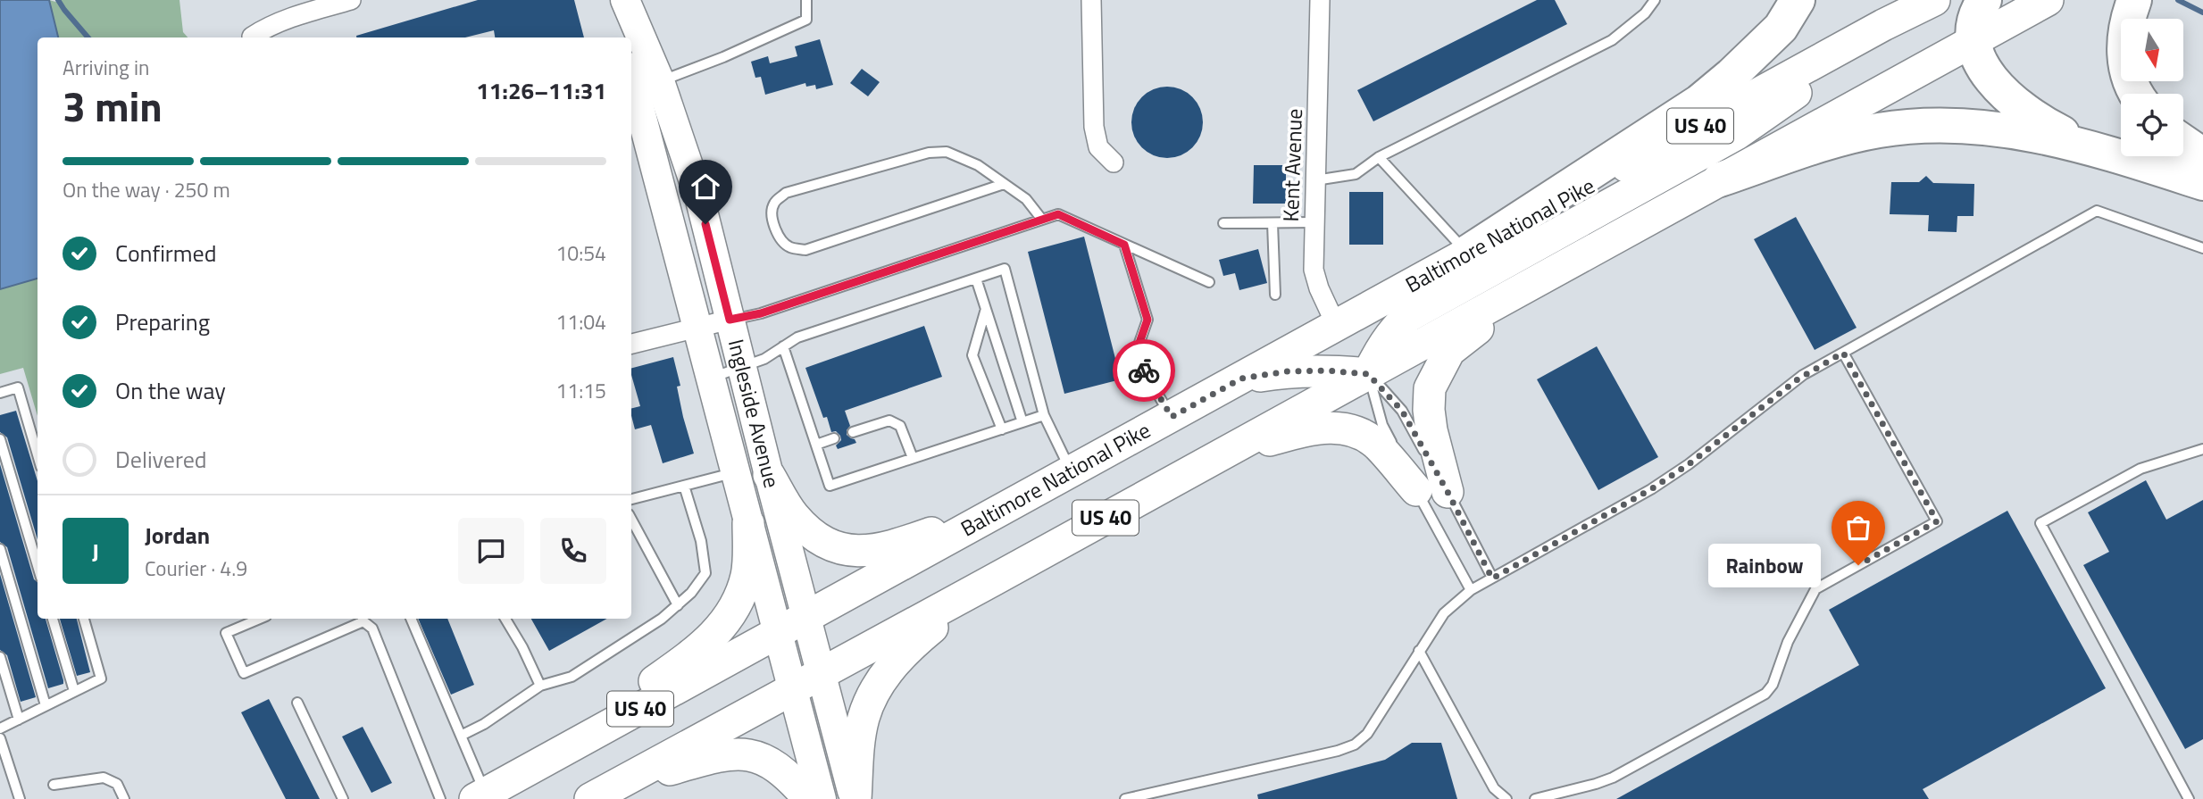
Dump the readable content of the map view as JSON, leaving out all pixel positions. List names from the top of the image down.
{
  "streets": {
    "main road": ["US 40", "Baltimore National Pike", "Ingleside Avenue"],
    "street": ["Kent Avenue"]
  },
  "crossings": [
    ["US 40", "Ingleside Avenue"],
    ["Kent Avenue", "Baltimore National Pike"],
    ["Baltimore National Pike", "Ingleside Avenue"]
  ],
  "places": ["Rainbow"],
  "north": "bottom",
  "page": {
    "heading": ["3 min", "Arriving in", "11:26–11:31"],
    "panel": ["Jordan", "Courier · 4.9"],
    "bar": "On the way · 250 m",
    "list": [
      ["Confirmed", "10:54"],
      ["Preparing", "11:04"],
      ["On the way", "11:15"],
      "Delivered"
    ],
    "round": "J",
    "bubble": "Rainbow"
  }
}
